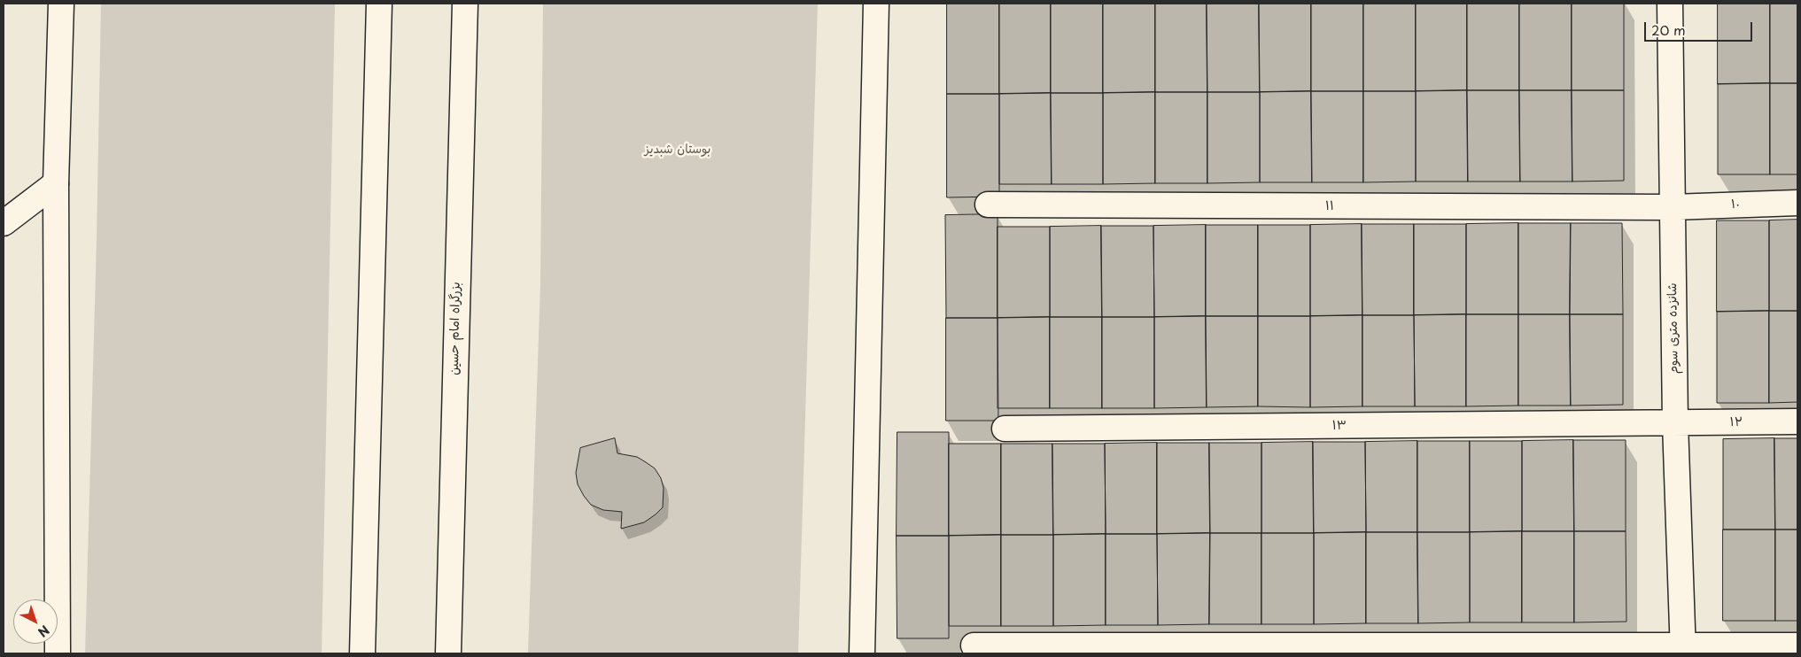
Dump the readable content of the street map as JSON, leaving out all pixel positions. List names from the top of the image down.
{
  "streets": {
    "main road": [
      "۱۰",
      "۱۱",
      "بزرگراه امام حسین",
      "شانزده متری سوم",
      "۱۲",
      "۱۳"
    ]
  },
  "crossings": [
    ["۱۰", "۱۱"],
    ["۱۰", "شانزده متری سوم"],
    ["۱۱", "شانزده متری سوم"],
    ["شانزده متری سوم", "۱۲"],
    ["شانزده متری سوم", "۱۳"],
    ["۱۲", "۱۳"]
  ],
  "parks": ["بوستان شبدیز"],
  "scale_bar": "20 m",
  "north": "bottom right"
}
